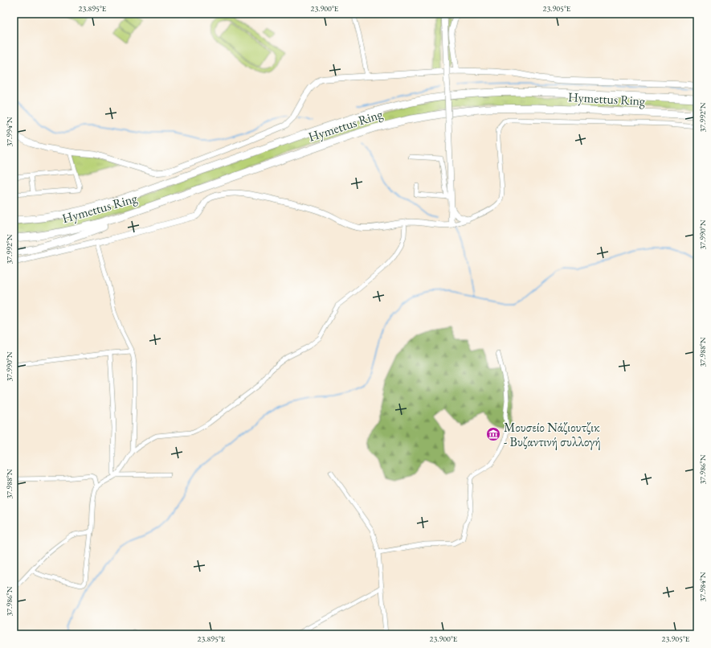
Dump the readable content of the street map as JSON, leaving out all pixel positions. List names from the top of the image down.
{
  "streets": {
    "highway": ["Hymettus Ring"]
  },
  "places": {
    "museum": ["Μουσείο Νάζιουτζικ - Βυζαντινή συλλογή"]
  },
  "coordinates": [
    "23.895°E",
    "23.900°E",
    "23.905°E",
    "37.992°N",
    "37.994°N",
    "37.990°N",
    "37.988°N",
    "37.986°N",
    "37.984°N"
  ]
}
